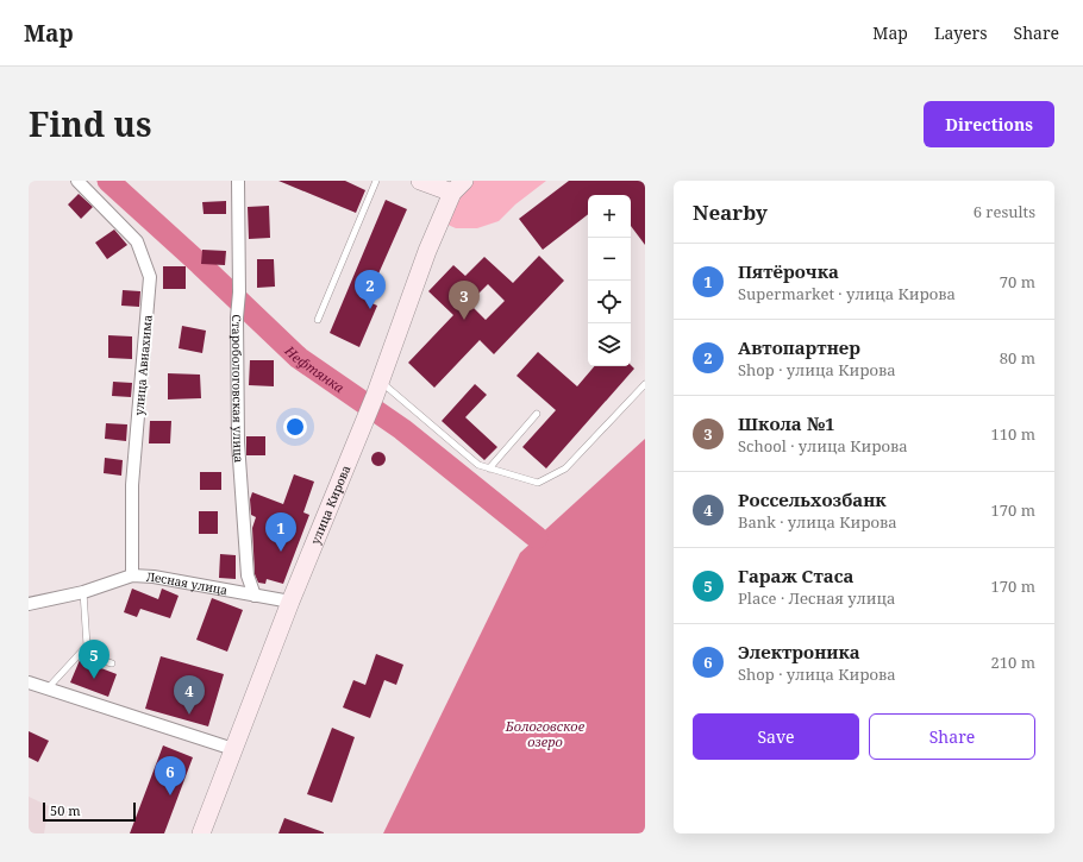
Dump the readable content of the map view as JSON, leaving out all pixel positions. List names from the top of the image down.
{
  "streets": {
    "main road": ["улица Кирова"],
    "street": ["улица Авиахима", "Старобологовская улица", "Лесная улица"]
  },
  "crossings": [
    ["улица Авиахима", "Лесная улица"],
    ["Старобологовская улица", "Лесная улица"],
    ["улица Кирова", "Лесная улица"]
  ],
  "water": ["Нефтянка", "Бологовское озеро"],
  "scale_bar": "50 m",
  "page": {
    "header": "Map",
    "nav": ["Map", "Layers", "Share"],
    "title": "Find us",
    "buttons": [
      "Directions",
      ["Save", "Share"]
    ],
    "heading": ["Nearby", "6 results"],
    "map_buttons": ["+", "−"],
    "list": [
      {
        "mark": "1",
        "name": "Пятёрочка",
        "note": "Supermarket · улица Кирова",
        "value": "70 m"
      },
      {
        "mark": "2",
        "name": "Автопартнер",
        "note": "Shop · улица Кирова",
        "value": "80 m"
      },
      {
        "mark": "3",
        "name": "Школа №1",
        "note": "School · улица Кирова",
        "value": "110 m"
      },
      {
        "mark": "4",
        "name": "Россельхозбанк",
        "note": "Bank · улица Кирова",
        "value": "170 m"
      },
      {
        "mark": "5",
        "name": "Гараж Стаса",
        "note": "Place · Лесная улица",
        "value": "170 m"
      },
      {
        "mark": "6",
        "name": "Электроника",
        "note": "Shop · улица Кирова",
        "value": "210 m"
      }
    ],
    "pins": [
      "2",
      "3",
      "1",
      "5",
      "4",
      "6"
    ],
    "scale": "50 m"
  }
}
